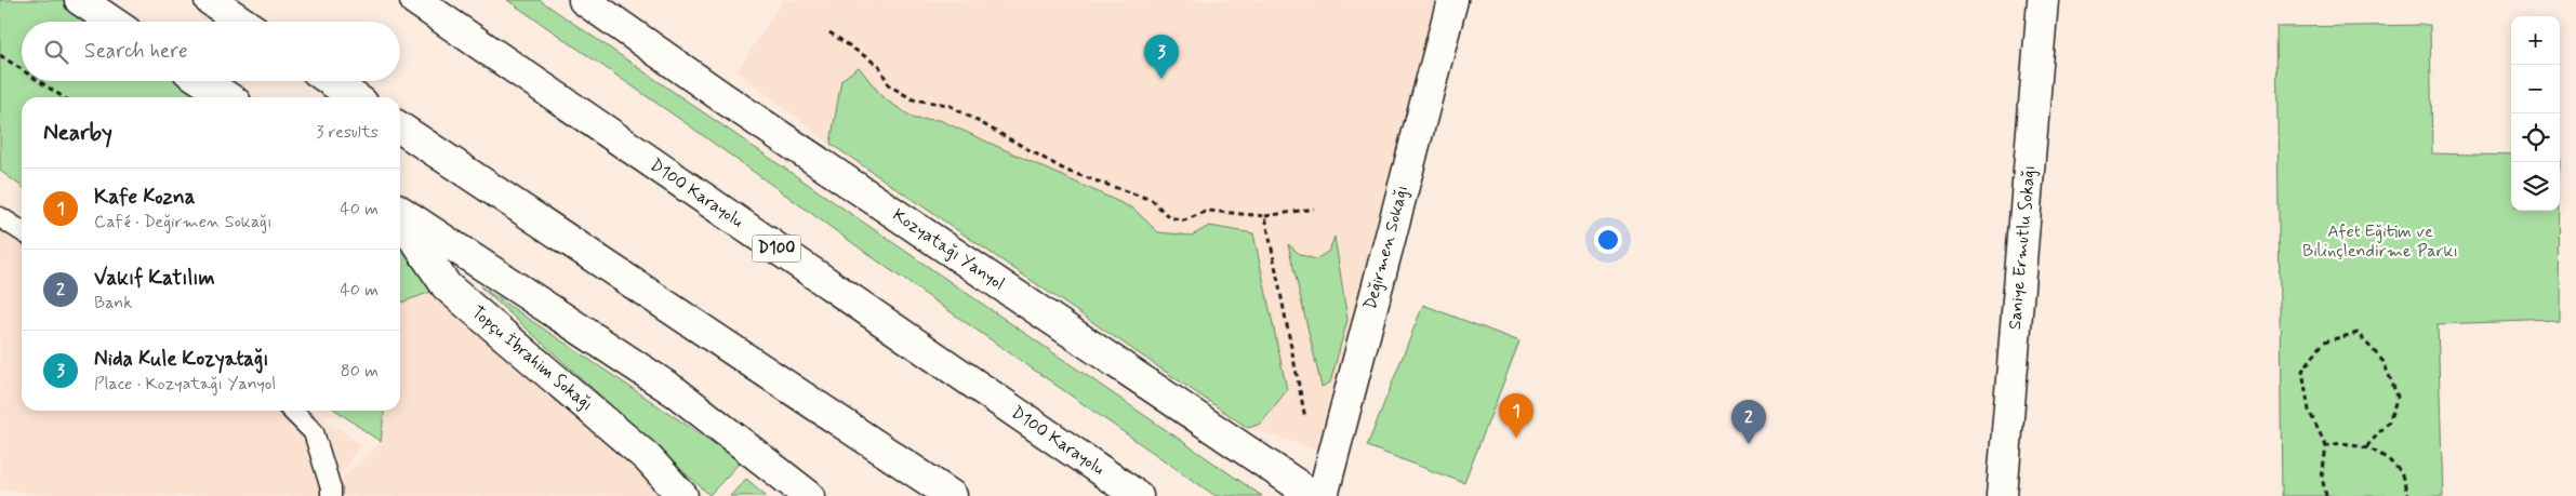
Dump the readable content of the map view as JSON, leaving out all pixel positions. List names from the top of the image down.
{
  "streets": {
    "main road": [
      "D100 Karayolu",
      "Değirmen Sokağı",
      "Saniye Ermutlu Sokağı",
      "D100",
      "Kozyatağı Yanyol",
      "Topçu İbrahim Sokağı"
    ]
  },
  "parks": ["Afet Eğitim ve Bilinçlendirme Parkı"],
  "page": {
    "map_buttons": ["+", "−"],
    "search": "Search here",
    "pins": ["3", "1", "2"],
    "heading": ["Nearby", "3 results"],
    "list": [
      {
        "mark": "1",
        "name": "Kafe Kozna",
        "note": "Café · Değirmen Sokağı",
        "value": "40 m"
      },
      {
        "mark": "2",
        "name": "Vakıf Katılım",
        "note": "Bank",
        "value": "40 m"
      },
      {
        "mark": "3",
        "name": "Nida Kule Kozyatağı",
        "note": "Place · Kozyatağı Yanyol",
        "value": "80 m"
      }
    ]
  }
}
